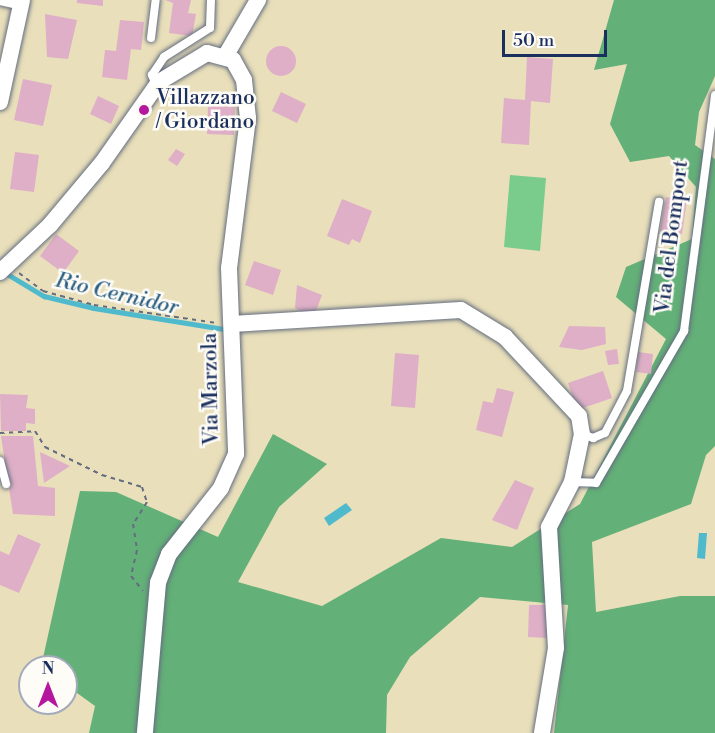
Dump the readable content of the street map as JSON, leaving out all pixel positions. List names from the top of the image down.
{
  "streets": {
    "street": ["Via Marzola"],
    "lane": ["Via del Bomport"]
  },
  "water": ["Rio Cernidor"],
  "places": ["Villazzano / Giordano"],
  "scale_bar": "50 m",
  "north": "top"
}
